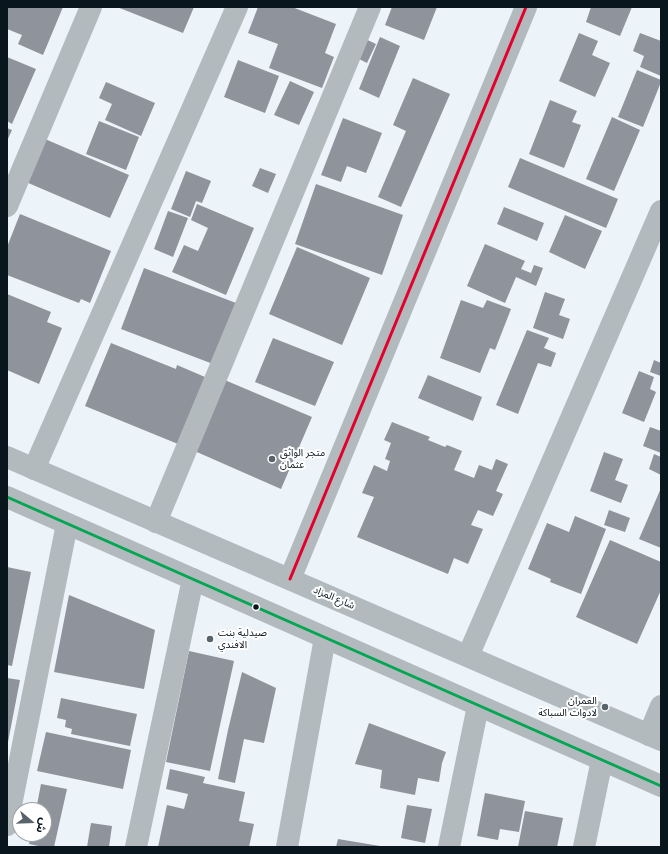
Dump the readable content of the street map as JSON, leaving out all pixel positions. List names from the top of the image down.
{
  "streets": {
    "street": ["شارع المزاد"]
  },
  "places": ["متجر الواثق عثمان", "صيدلية بنت الافندي", "العمران لادوات السباكة"],
  "north": "right"
}
